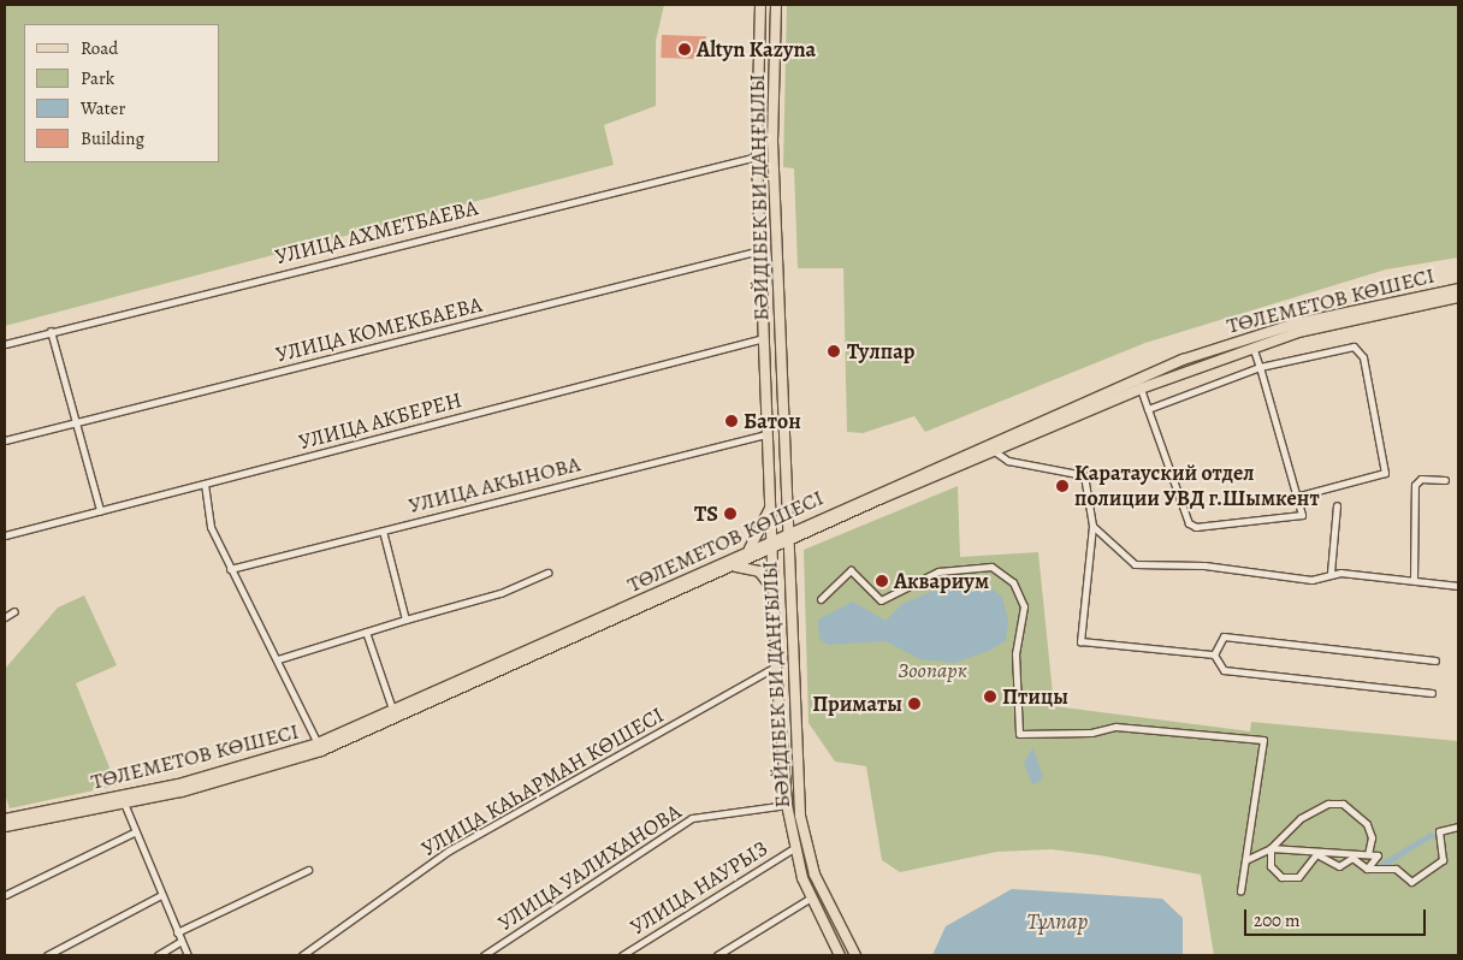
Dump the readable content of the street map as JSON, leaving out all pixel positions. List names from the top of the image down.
{
  "streets": {
    "main road": ["БӘЙДІБЕК БИ ДАҢҒЫЛЫ", "ТӨЛЕМЕТОВ КӨШЕСІ"],
    "street": [
      "УЛИЦА АХМЕТБАЕВА",
      "УЛИЦА КОМЕКБАЕВА",
      "УЛИЦА АКБЕРЕН",
      "УЛИЦА АКЫНОВА",
      "УЛИЦА КАҺАРМАН КӨШЕСІ",
      "УЛИЦА УАЛИХАНОВА",
      "УЛИЦА НАУРЫЗ"
    ]
  },
  "crossings": [
    ["БӘЙДІБЕК БИ ДАҢҒЫЛЫ", "УЛИЦА АХМЕТБАЕВА"],
    ["БӘЙДІБЕК БИ ДАҢҒЫЛЫ", "ТӨЛЕМЕТОВ КӨШЕСІ"],
    ["БӘЙДІБЕК БИ ДАҢҒЫЛЫ", "УЛИЦА КОМЕКБАЕВА"],
    ["БӘЙДІБЕК БИ ДАҢҒЫЛЫ", "УЛИЦА АКБЕРЕН"],
    ["БӘЙДІБЕК БИ ДАҢҒЫЛЫ", "УЛИЦА АКЫНОВА"],
    ["БӘЙДІБЕК БИ ДАҢҒЫЛЫ", "УЛИЦА КАҺАРМАН КӨШЕСІ"],
    ["БӘЙДІБЕК БИ ДАҢҒЫЛЫ", "УЛИЦА УАЛИХАНОВА"],
    ["БӘЙДІБЕК БИ ДАҢҒЫЛЫ", "УЛИЦА НАУРЫЗ"]
  ],
  "water": ["Тұлпар"],
  "parks": ["Зоопарк"],
  "places": [
    "Altyn Kazyna",
    "Тулпар",
    "Батон",
    "Каратауский отдел полиции УВД г.Шымкент",
    "TS",
    "Аквариум",
    "Птицы",
    "Приматы"
  ],
  "legend": [
    "Road",
    "Park",
    "Water",
    "Building"
  ],
  "scale_bar": "200 m"
}
